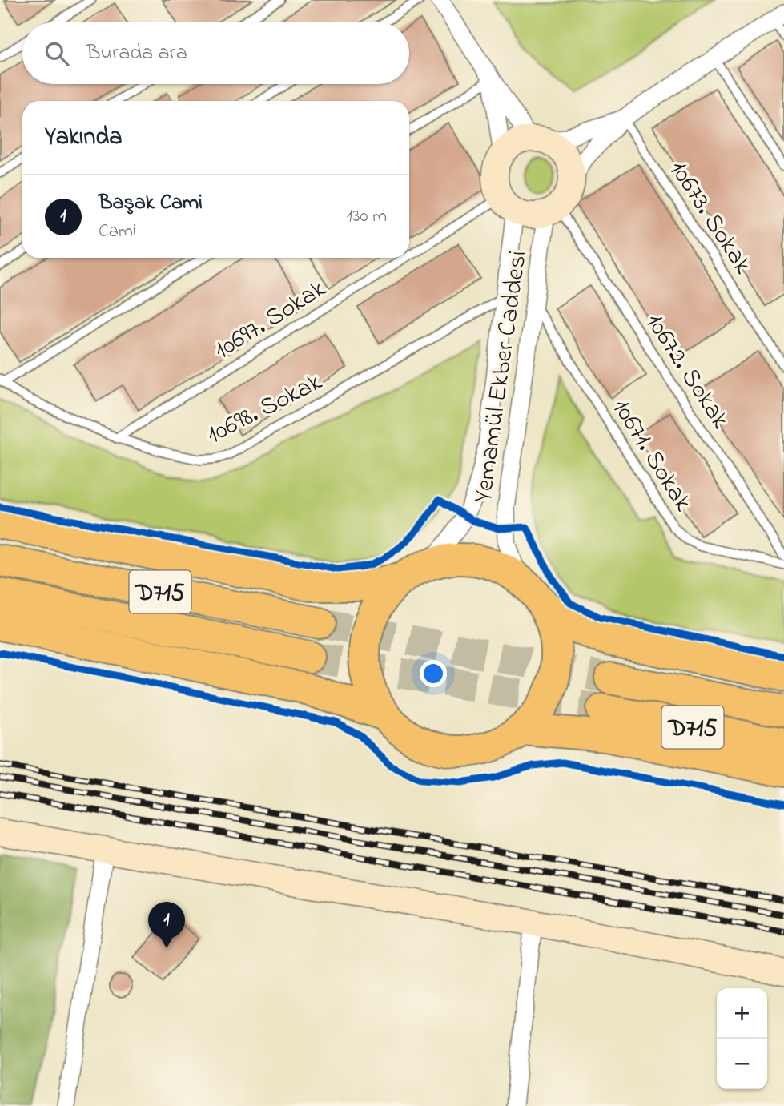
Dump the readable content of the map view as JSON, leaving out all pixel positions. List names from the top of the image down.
{
  "streets": {
    "highway": ["D715"],
    "street": ["Yemamül Ekber Caddesi"],
    "lane": [
      "10673. Sokak",
      "10697. Sokak",
      "10672. Sokak",
      "10698. Sokak",
      "10671. Sokak"
    ]
  },
  "crossings": [
    ["10697. Sokak", "10672. Sokak"],
    ["10697. Sokak", "Yemamül Ekber Caddesi"],
    ["10697. Sokak", "10698. Sokak"],
    ["10672. Sokak", "Yemamül Ekber Caddesi"],
    ["Yemamül Ekber Caddesi", "10698. Sokak"],
    ["Yemamül Ekber Caddesi", "10671. Sokak"],
    ["Yemamül Ekber Caddesi", "D715"]
  ],
  "page": {
    "search": "Burada ara",
    "heading": "Yakında",
    "list": [
      {
        "mark": "1",
        "name": "Başak Cami",
        "note": "Cami",
        "value": "130 m"
      }
    ],
    "pins": "1",
    "map_buttons": ["+", "−"]
  }
}
